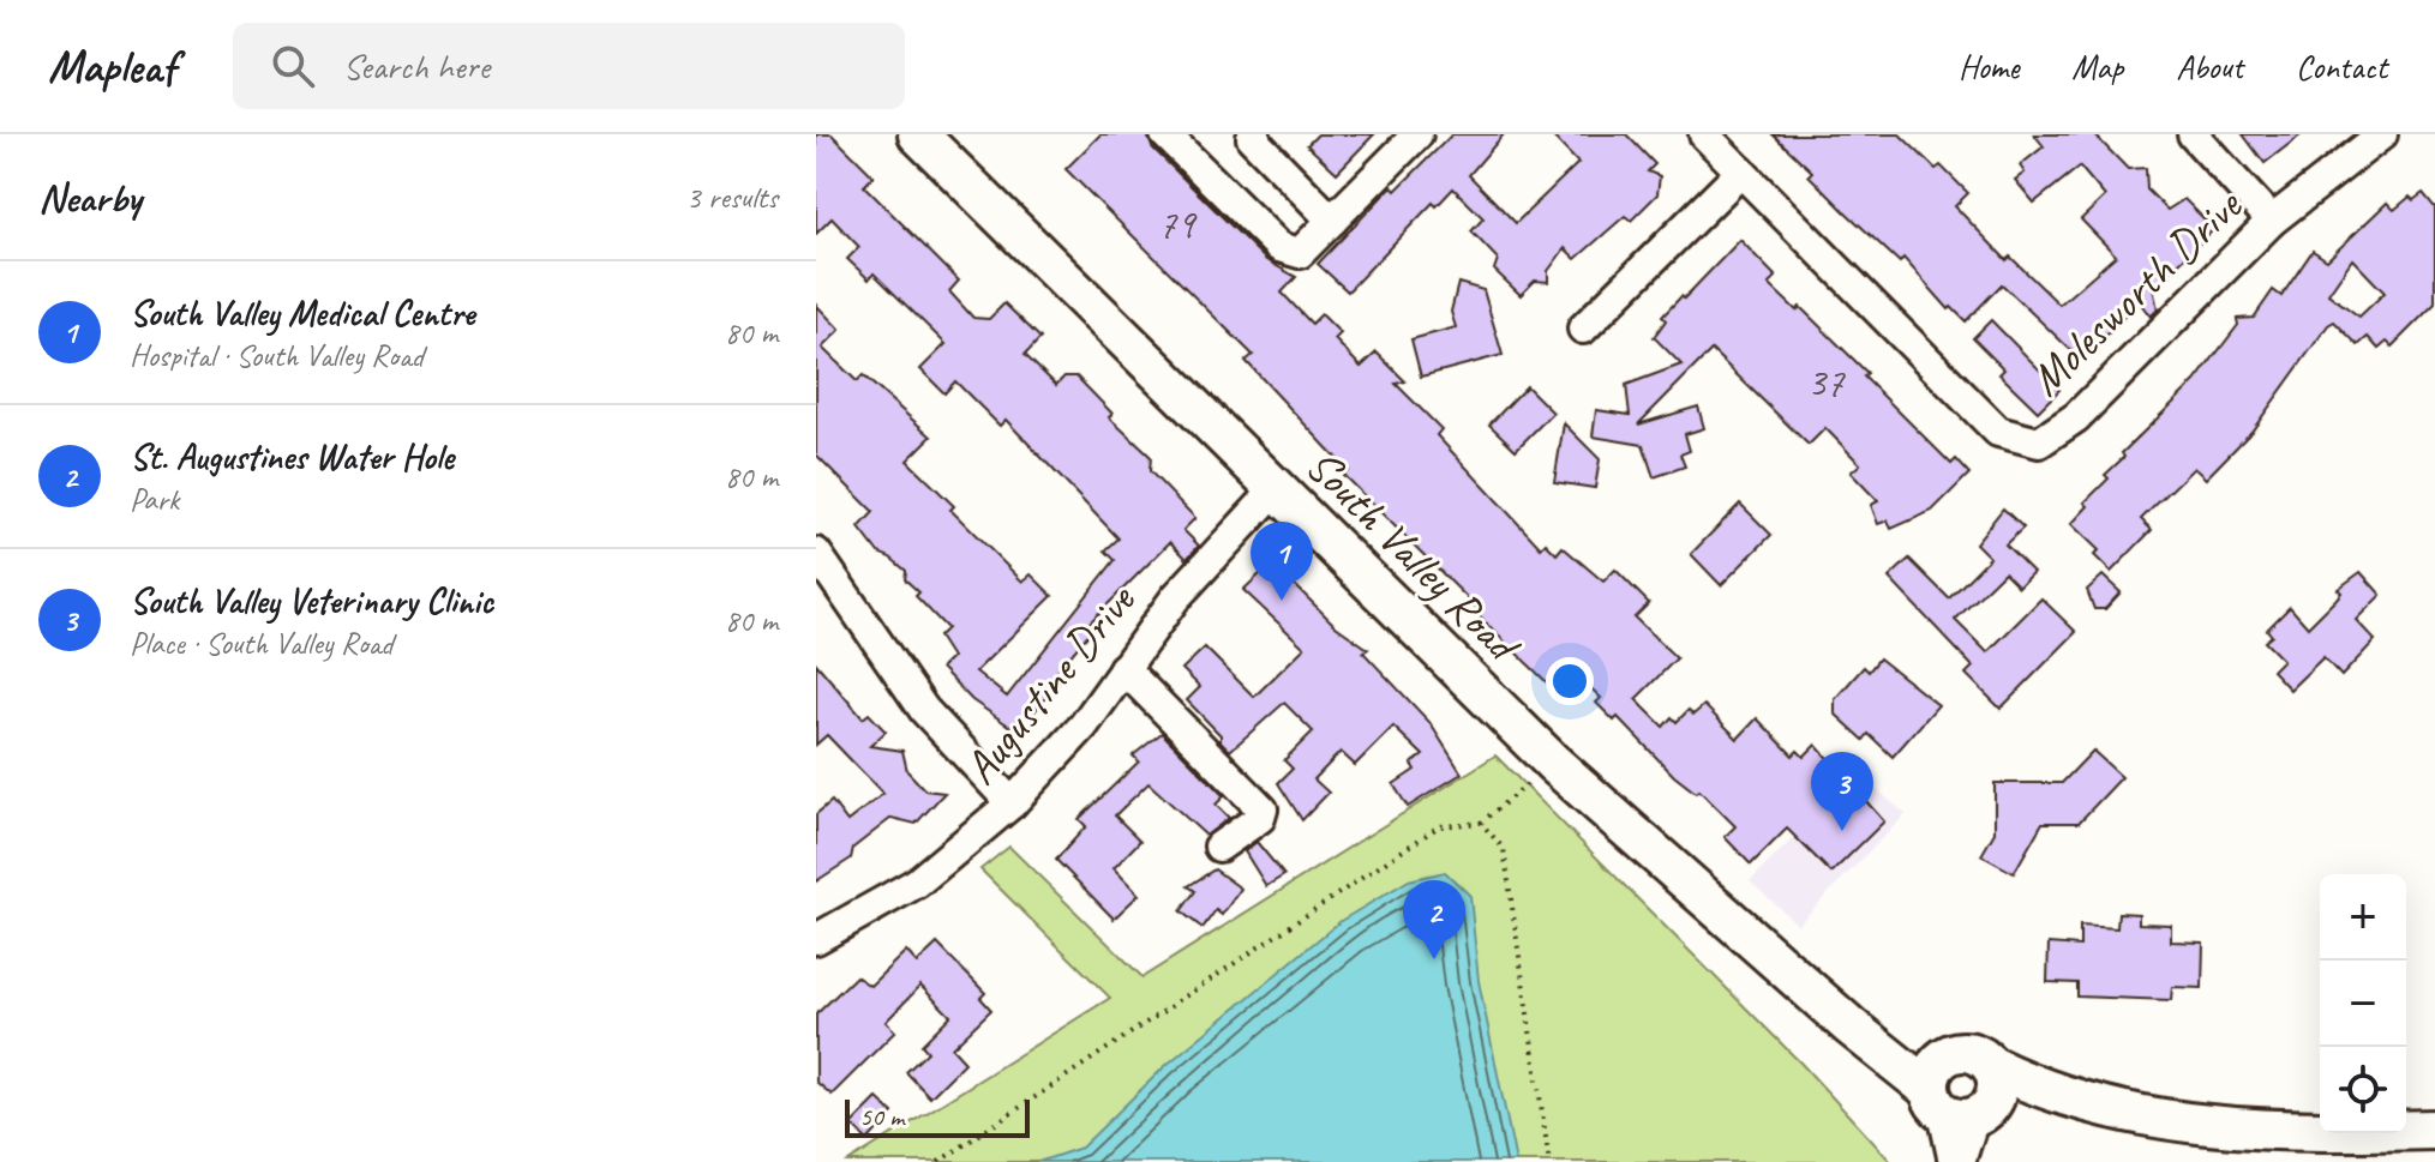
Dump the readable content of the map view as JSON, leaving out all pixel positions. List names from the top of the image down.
{
  "streets": {
    "main road": ["South Valley Road"],
    "street": ["Molesworth Drive", "Augustine Drive"]
  },
  "crossings": [
    ["South Valley Road", "Augustine Drive"]
  ],
  "house_numbers": ["79", "37"],
  "scale_bar": "50 m",
  "page": {
    "header": "Mapleaf",
    "search": "Search here",
    "nav": [
      "Home",
      "Map",
      "About",
      "Contact"
    ],
    "heading": ["Nearby", "3 results"],
    "list": [
      {
        "mark": "1",
        "name": "South Valley Medical Centre",
        "note": "Hospital · South Valley Road",
        "value": "80 m"
      },
      {
        "mark": "2",
        "name": "St. Augustines Water Hole",
        "note": "Park",
        "value": "80 m"
      },
      {
        "mark": "3",
        "name": "South Valley Veterinary Clinic",
        "note": "Place · South Valley Road",
        "value": "80 m"
      }
    ],
    "pins": ["1", "3", "2"],
    "map_buttons": ["+", "−"],
    "scale": "50 m"
  }
}
